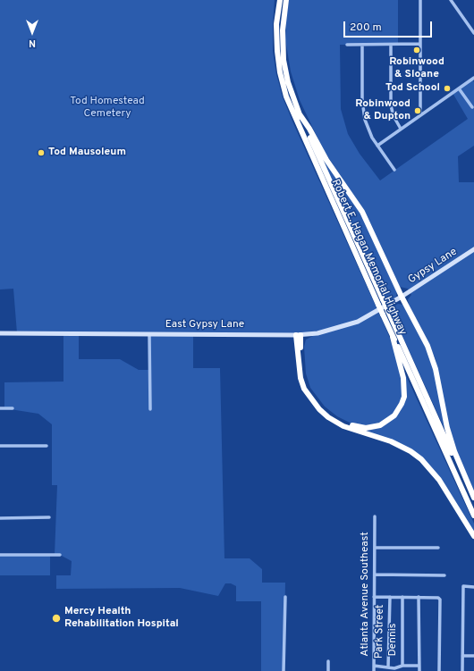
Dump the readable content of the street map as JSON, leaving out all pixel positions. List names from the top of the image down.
{
  "streets": {
    "highway": ["Robert E. Hagan Memorial Highway"],
    "main road": ["Gypsy Lane", "East Gypsy Lane"],
    "street": ["Atlanta Avenue Southeast", "Park Street", "Dennis"]
  },
  "crossings": [
    ["Gypsy Lane", "East Gypsy Lane"]
  ],
  "parks": ["Tod Homestead Cemetery"],
  "places": [
    "Robinwood & Sloane",
    "Tod School",
    "Robinwood & Dupton",
    "Tod Mausoleum",
    "Mercy Health Rehabilitation Hospital"
  ],
  "scale_bar": "200 m",
  "north": "bottom"
}
